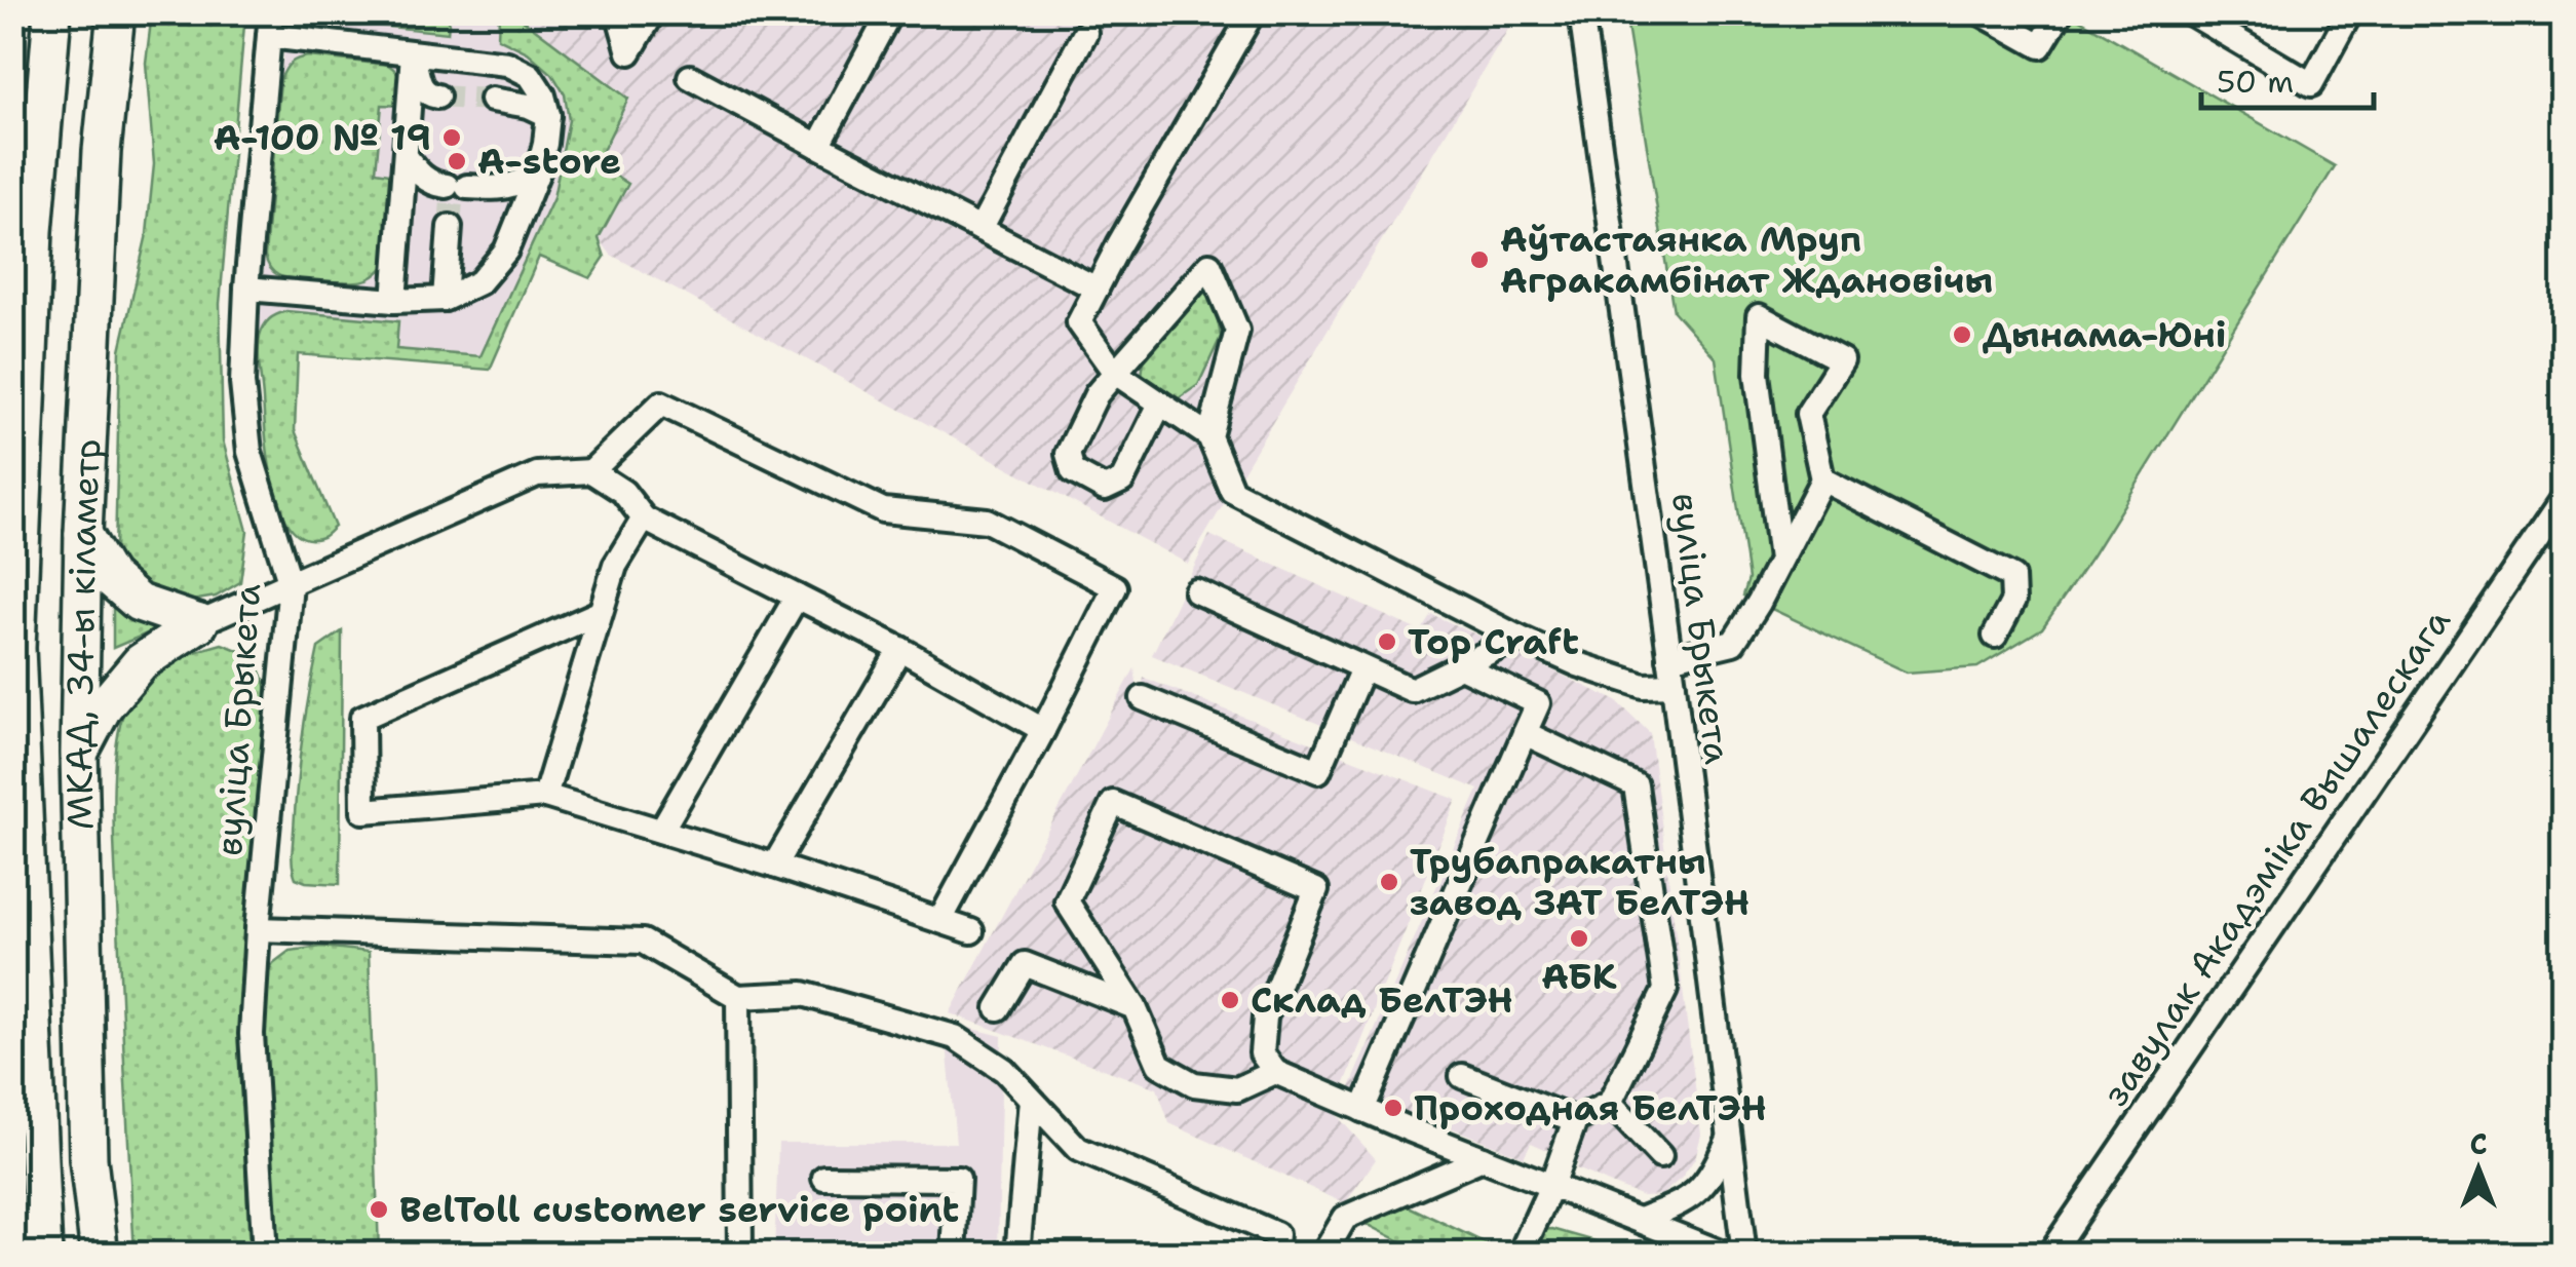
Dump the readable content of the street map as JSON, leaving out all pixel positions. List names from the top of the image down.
{
  "streets": {
    "highway": ["МКАД, 34-ы кіламетр"],
    "street": ["вуліца Брыкета", "завулак Акадэміка Вышалескага"]
  },
  "places": [
    "А-100 № 19",
    "А-store",
    "Аўтастаянка Мруп Агракамбінат Ждановічы",
    "Дынама-Юні",
    "Top Craft",
    "Трубапракатны завод ЗАТ БелТЭН",
    "АБК",
    "Склад БелТЭН",
    "Проходная БелТЭН",
    "BelToll customer service point"
  ],
  "scale_bar": "50 m",
  "north": "top"
}
